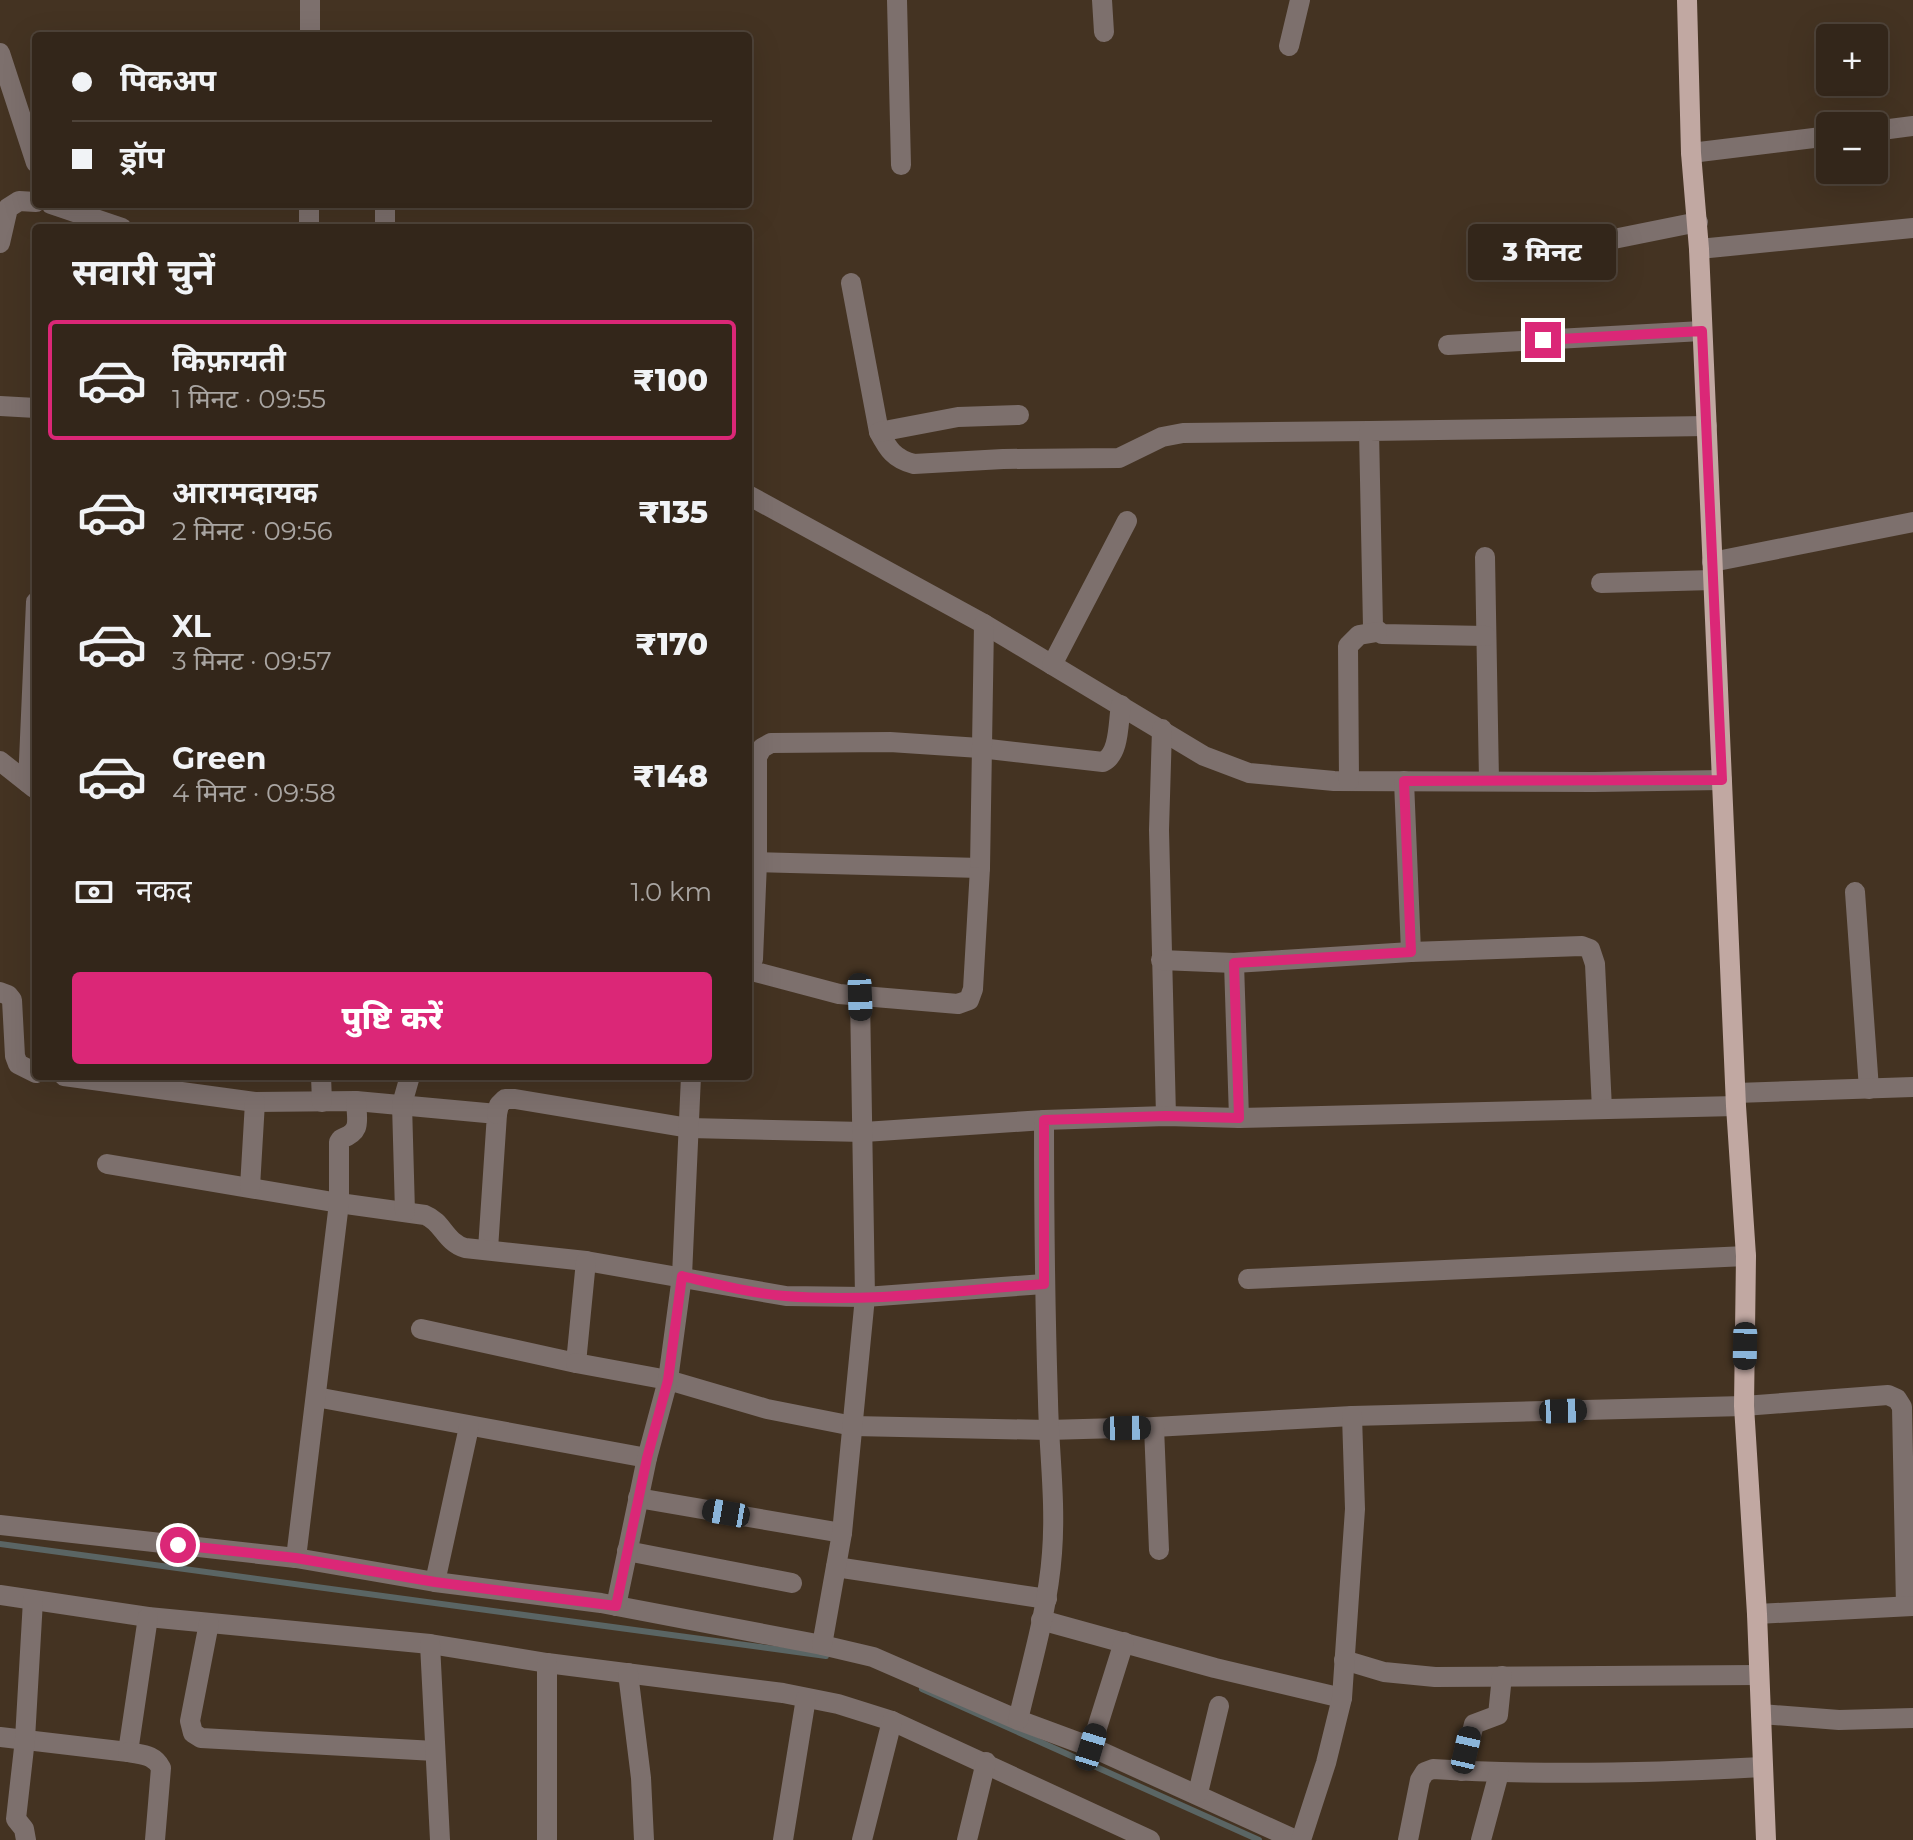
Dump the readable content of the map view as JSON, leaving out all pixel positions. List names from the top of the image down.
{
  "page": {
    "map_buttons": ["+", "−"],
    "banner": ["पिकअप", "ड्रॉप"],
    "bubble": "3 मिनट",
    "heading": "सवारी चुनें",
    "list": [
      {
        "name": "किफ़ायती",
        "note": "1 मिनट · 09:55",
        "value": "₹100"
      },
      {
        "name": "आरामदायक",
        "note": "2 मिनट · 09:56",
        "value": "₹135"
      },
      {
        "name": "XL",
        "note": "3 मिनट · 09:57",
        "value": "₹170"
      },
      {
        "name": "Green",
        "note": "4 मिनट · 09:58",
        "value": "₹148"
      }
    ],
    "pay": ["नकद", "1.0 km"],
    "buttons": "पुष्टि करें"
  }
}
